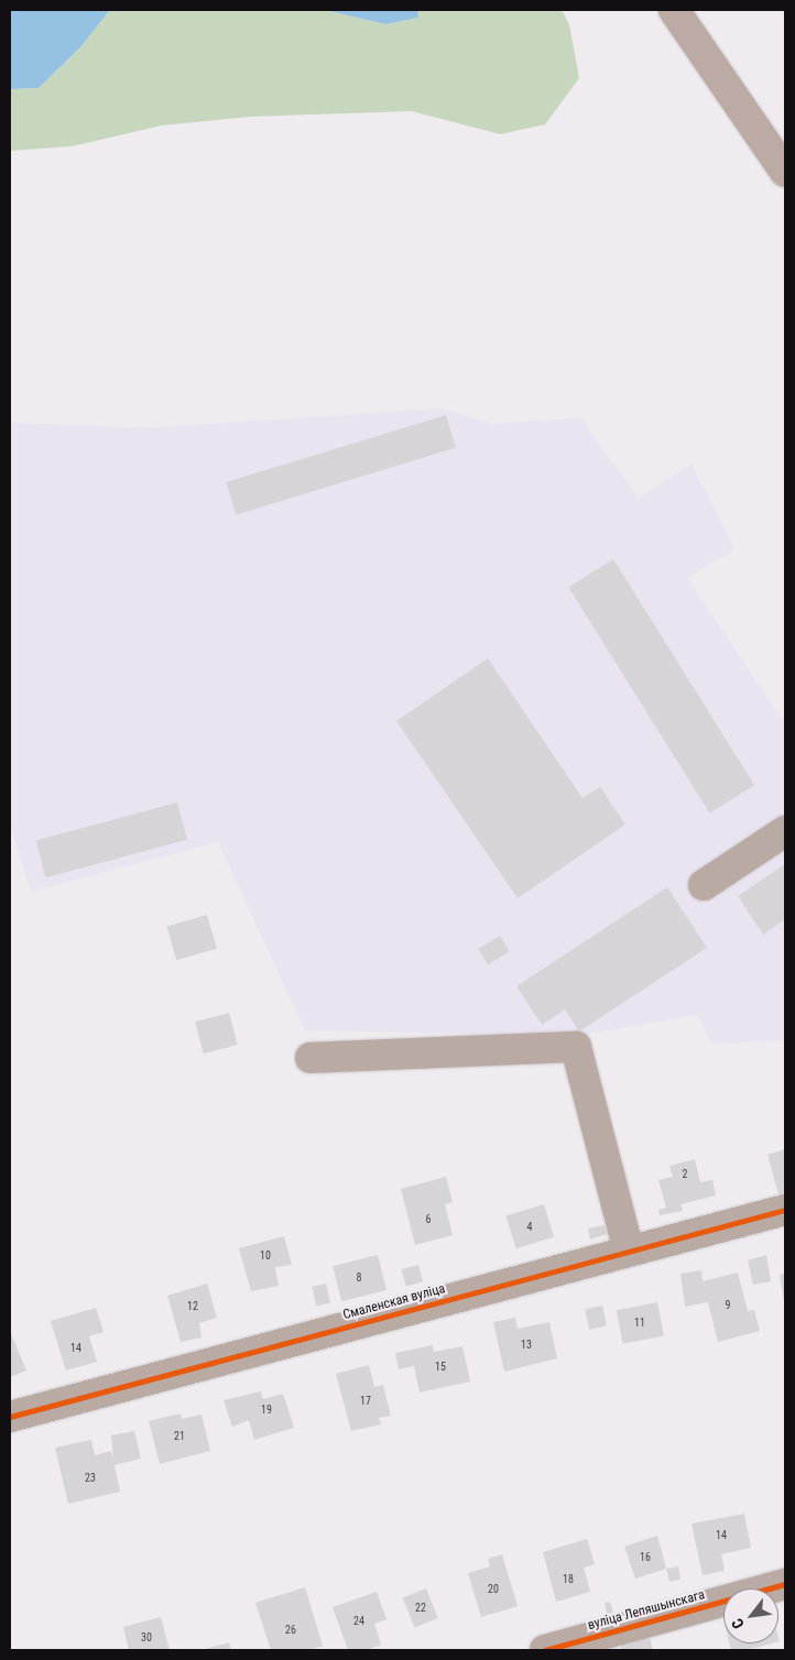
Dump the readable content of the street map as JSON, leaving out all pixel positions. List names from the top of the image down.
{
  "streets": {
    "street": ["Смаленская вуліца", "вуліца Лепяшынскага"]
  },
  "house_numbers": [
    "2",
    "6",
    "4",
    "10",
    "8",
    "9",
    "12",
    "11",
    "13",
    "14",
    "15",
    "17",
    "19",
    "21",
    "23",
    "14",
    "16",
    "18",
    "20",
    "22",
    "24",
    "26",
    "30"
  ],
  "north": "bottom left"
}
